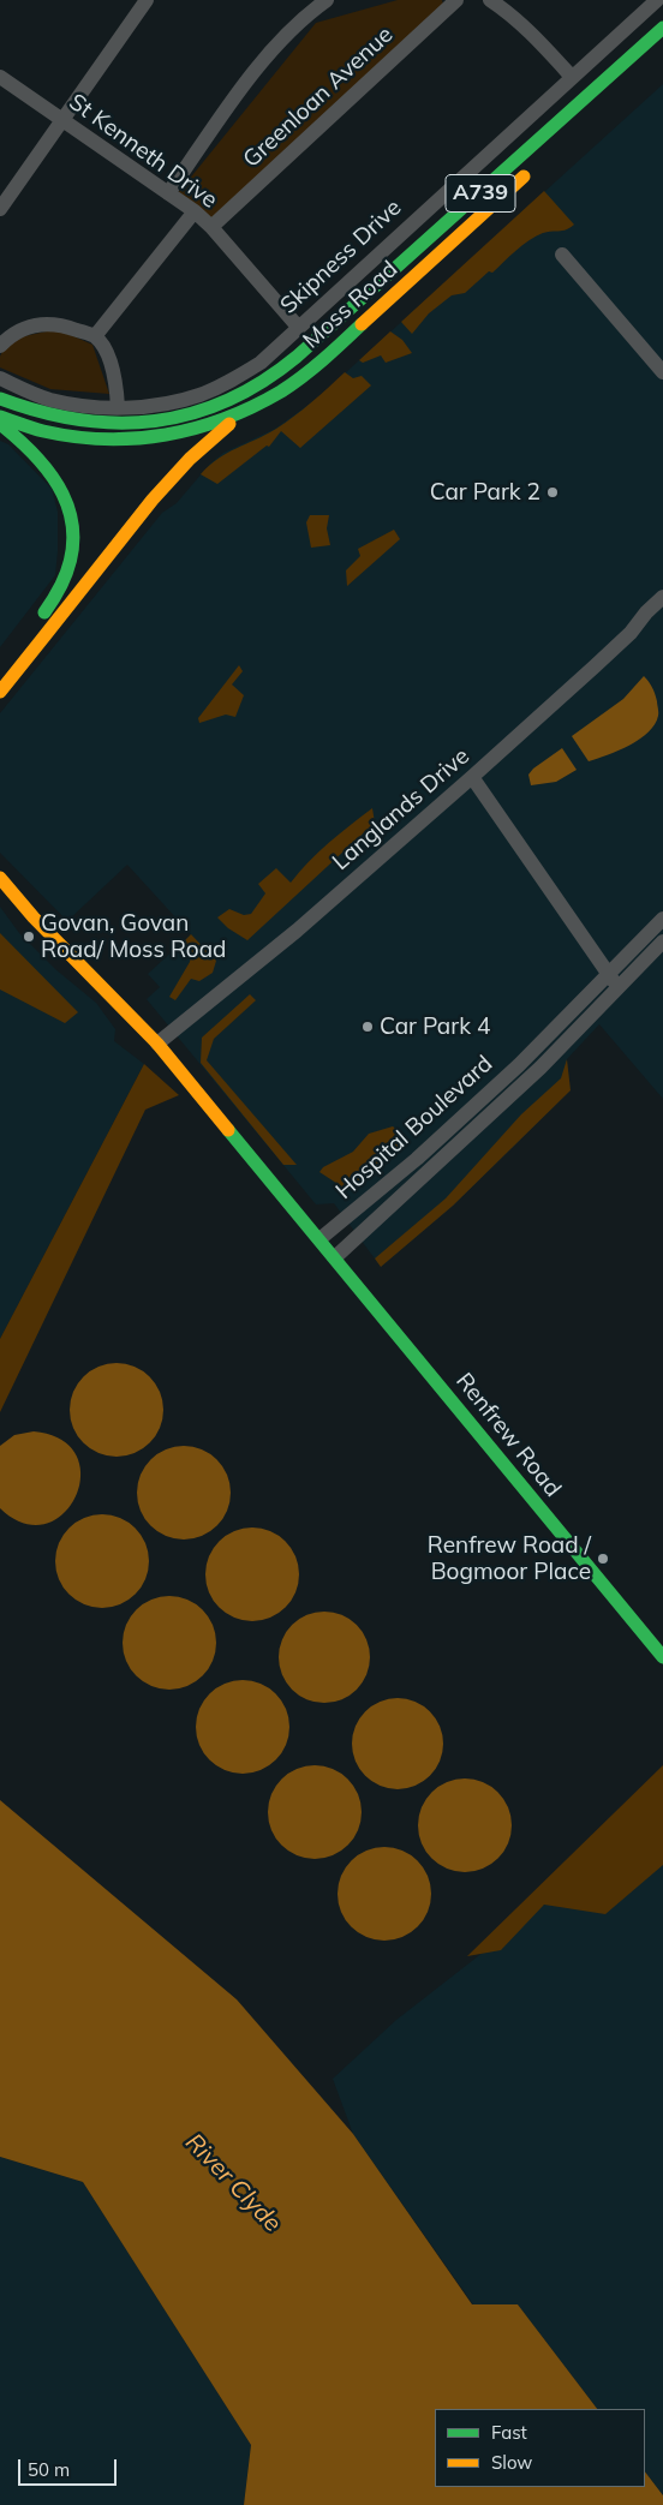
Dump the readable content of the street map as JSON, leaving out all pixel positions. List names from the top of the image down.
{
  "streets": {
    "main road": ["A739", "Moss Road", "Renfrew Road"],
    "street": [
      "Greenloan Avenue",
      "St Kenneth Drive",
      "Skipness Drive",
      "Langlands Drive",
      "Hospital Boulevard"
    ]
  },
  "crossings": [
    ["Greenloan Avenue", "St Kenneth Drive"],
    ["St Kenneth Drive", "Skipness Drive"],
    ["Langlands Drive", "Renfrew Road"],
    ["Hospital Boulevard", "Renfrew Road"]
  ],
  "water": ["River Clyde"],
  "places": [
    "Car Park 2",
    "Govan, Govan Road/ Moss Road",
    "Car Park 4",
    "Renfrew Road / Bogmoor Place"
  ],
  "legend": ["Fast", "Slow"],
  "scale_bar": "50 m"
}
